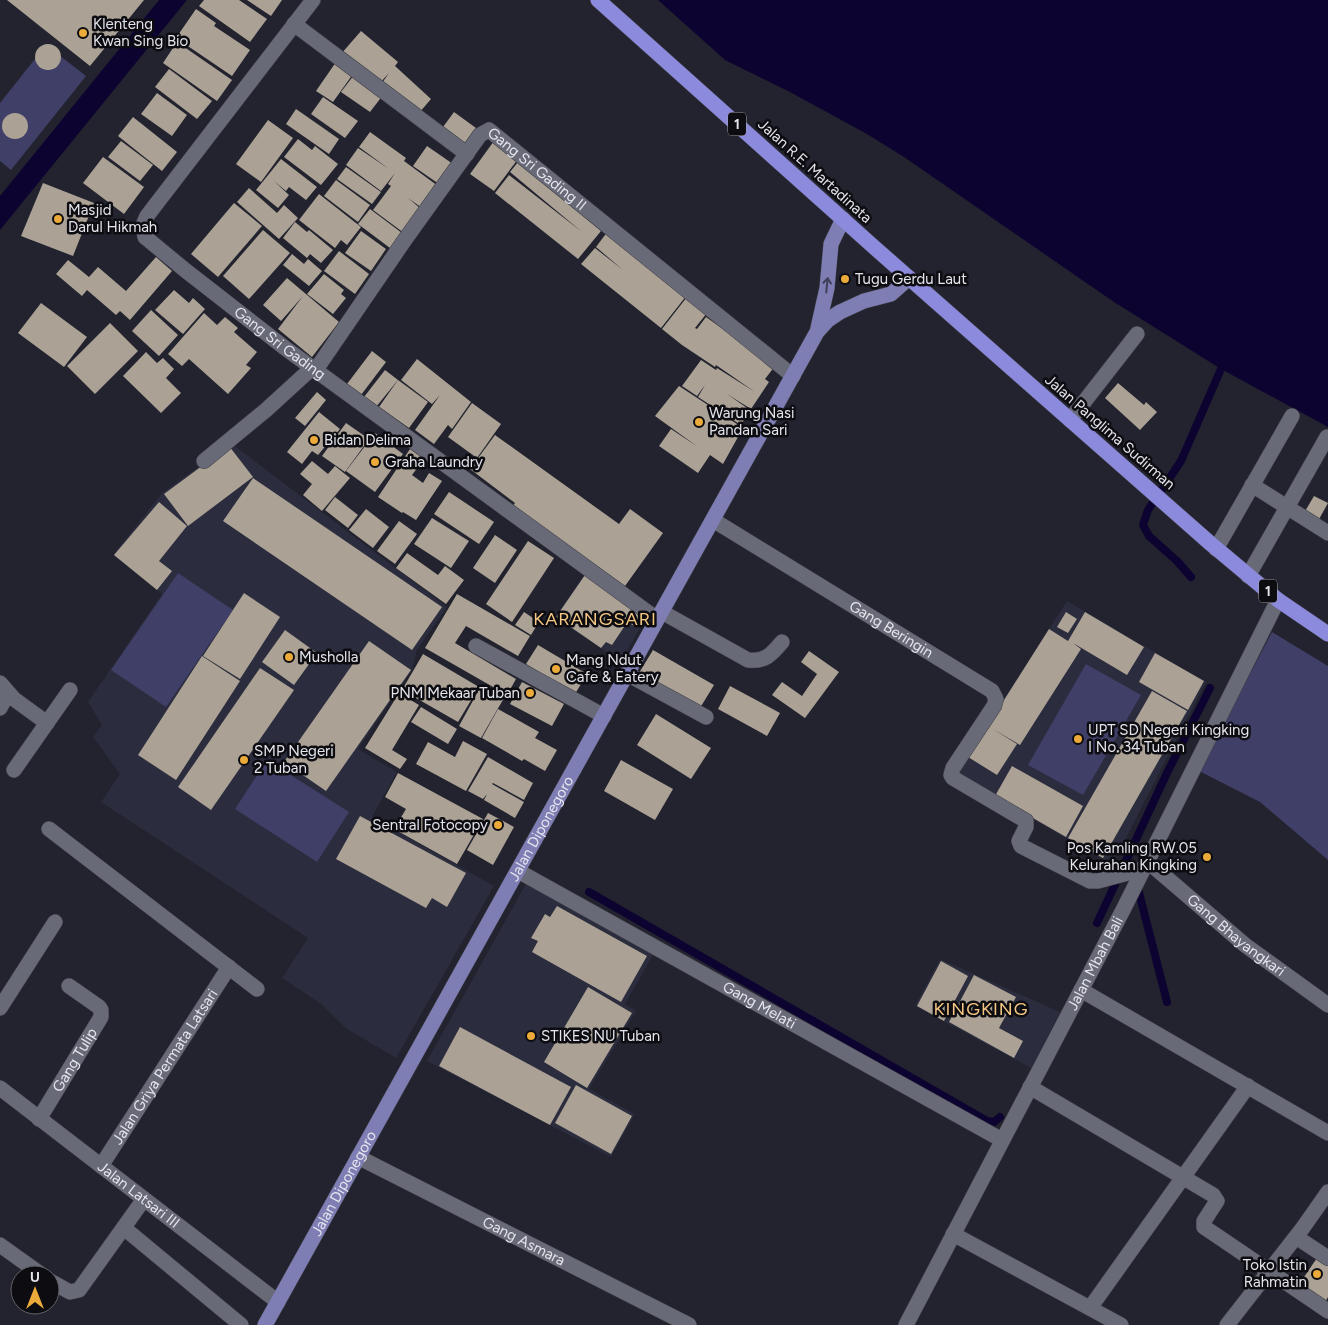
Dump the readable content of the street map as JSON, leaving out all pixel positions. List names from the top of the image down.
{
  "streets": {
    "highway": ["1", "Jalan R.E. Martadinata", "Jalan Panglima Sudirman"],
    "main road": ["Jalan Diponegoro"],
    "street": [
      "Gang Sri Gading II",
      "Gang Sri Gading",
      "Gang Beringin",
      "Gang Bhayangkari",
      "Jalan Mbah Bali",
      "Gang Melati",
      "Gang Tulip",
      "Jalan Griya Permata Latsari",
      "Jalan Latsari III",
      "Gang Asmara"
    ]
  },
  "crossings": [
    ["Jalan R.E. Martadinata", "Jalan Panglima Sudirman"],
    ["Jalan R.E. Martadinata", "Jalan Diponegoro"],
    ["Gang Sri Gading II", "Gang Sri Gading"],
    ["Gang Sri Gading II", "Jalan Diponegoro"],
    ["Gang Sri Gading", "Jalan Diponegoro"],
    ["Jalan Panglima Sudirman", "Jalan Diponegoro"],
    ["Jalan Panglima Sudirman", "Jalan Mbah Bali"],
    ["Gang Beringin", "Jalan Diponegoro"],
    ["Gang Beringin", "Gang Bhayangkari"],
    ["Gang Beringin", "Jalan Mbah Bali"],
    ["Jalan Diponegoro", "Gang Melati"],
    ["Jalan Diponegoro", "Jalan Latsari III"],
    ["Jalan Diponegoro", "Gang Asmara"],
    ["Gang Bhayangkari", "Jalan Mbah Bali"],
    ["Jalan Mbah Bali", "Gang Melati"],
    ["Gang Tulip", "Jalan Latsari III"],
    ["Jalan Griya Permata Latsari", "Jalan Latsari III"]
  ],
  "districts": ["KARANGSARI", "KINGKING"],
  "places": [
    "Klenteng Kwan Sing Bio",
    "Masjid Darul Hikmah",
    "Tugu Gerdu Laut",
    "Warung Nasi Pandan Sari",
    "Bidan Delima",
    "Graha Laundry",
    "Musholla",
    "Mang Ndut Cafe & Eatery",
    "PNM Mekaar Tuban",
    "UPT SD Negeri Kingking I No. 34 Tuban",
    "SMP Negeri 2 Tuban",
    "Sentral Fotocopy",
    "Pos Kamling RW.05 Kelurahan Kingking",
    "STIKES NU Tuban",
    "Toko Istin Rahmatin"
  ],
  "north": "top"
}
